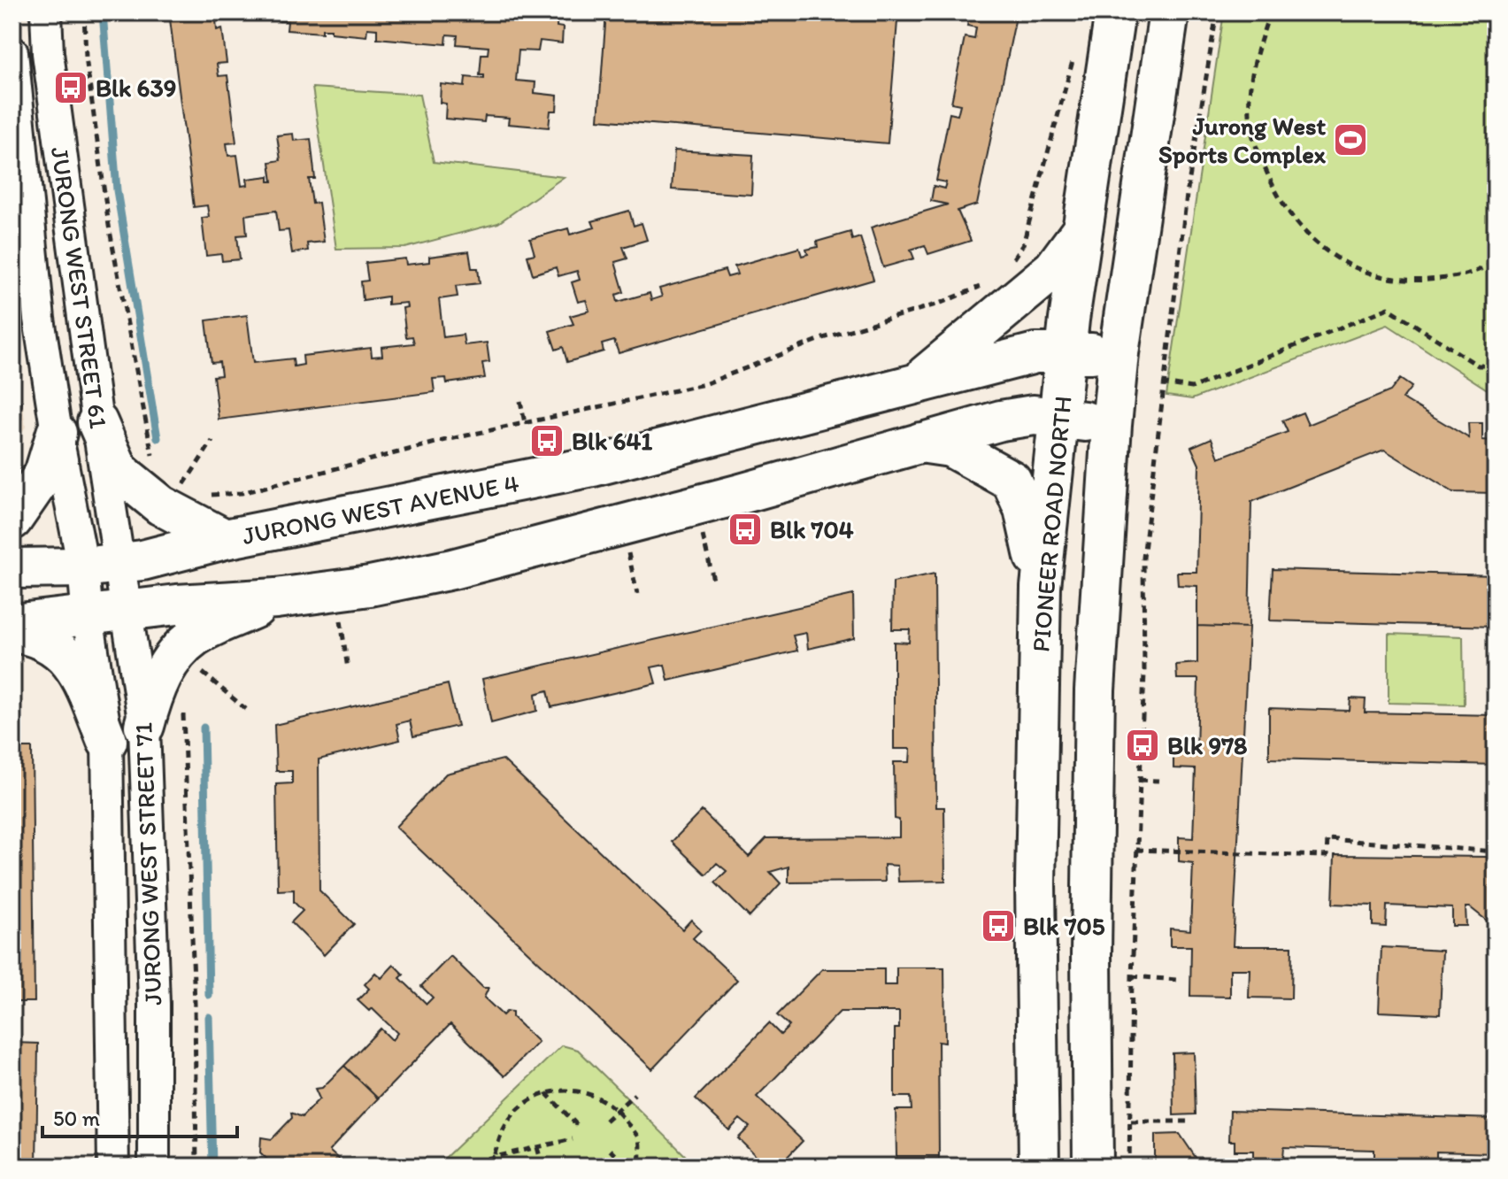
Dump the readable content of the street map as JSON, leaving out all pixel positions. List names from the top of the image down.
{
  "streets": {
    "main road": ["JURONG WEST AVENUE 4", "PIONEER ROAD NORTH"],
    "street": ["JURONG WEST STREET 61", "JURONG WEST STREET 71"]
  },
  "crossings": [
    ["JURONG WEST STREET 61", "JURONG WEST AVENUE 4"],
    ["JURONG WEST STREET 61", "JURONG WEST STREET 71"],
    ["JURONG WEST AVENUE 4", "PIONEER ROAD NORTH"],
    ["JURONG WEST AVENUE 4", "JURONG WEST STREET 71"]
  ],
  "places": {
    "bus stop": [
      "Blk 639",
      "Blk 641",
      "Blk 704",
      "Blk 978",
      "Blk 705"
    ],
    "sports": ["Jurong West Sports Complex"]
  },
  "scale_bar": "50 m"
}
